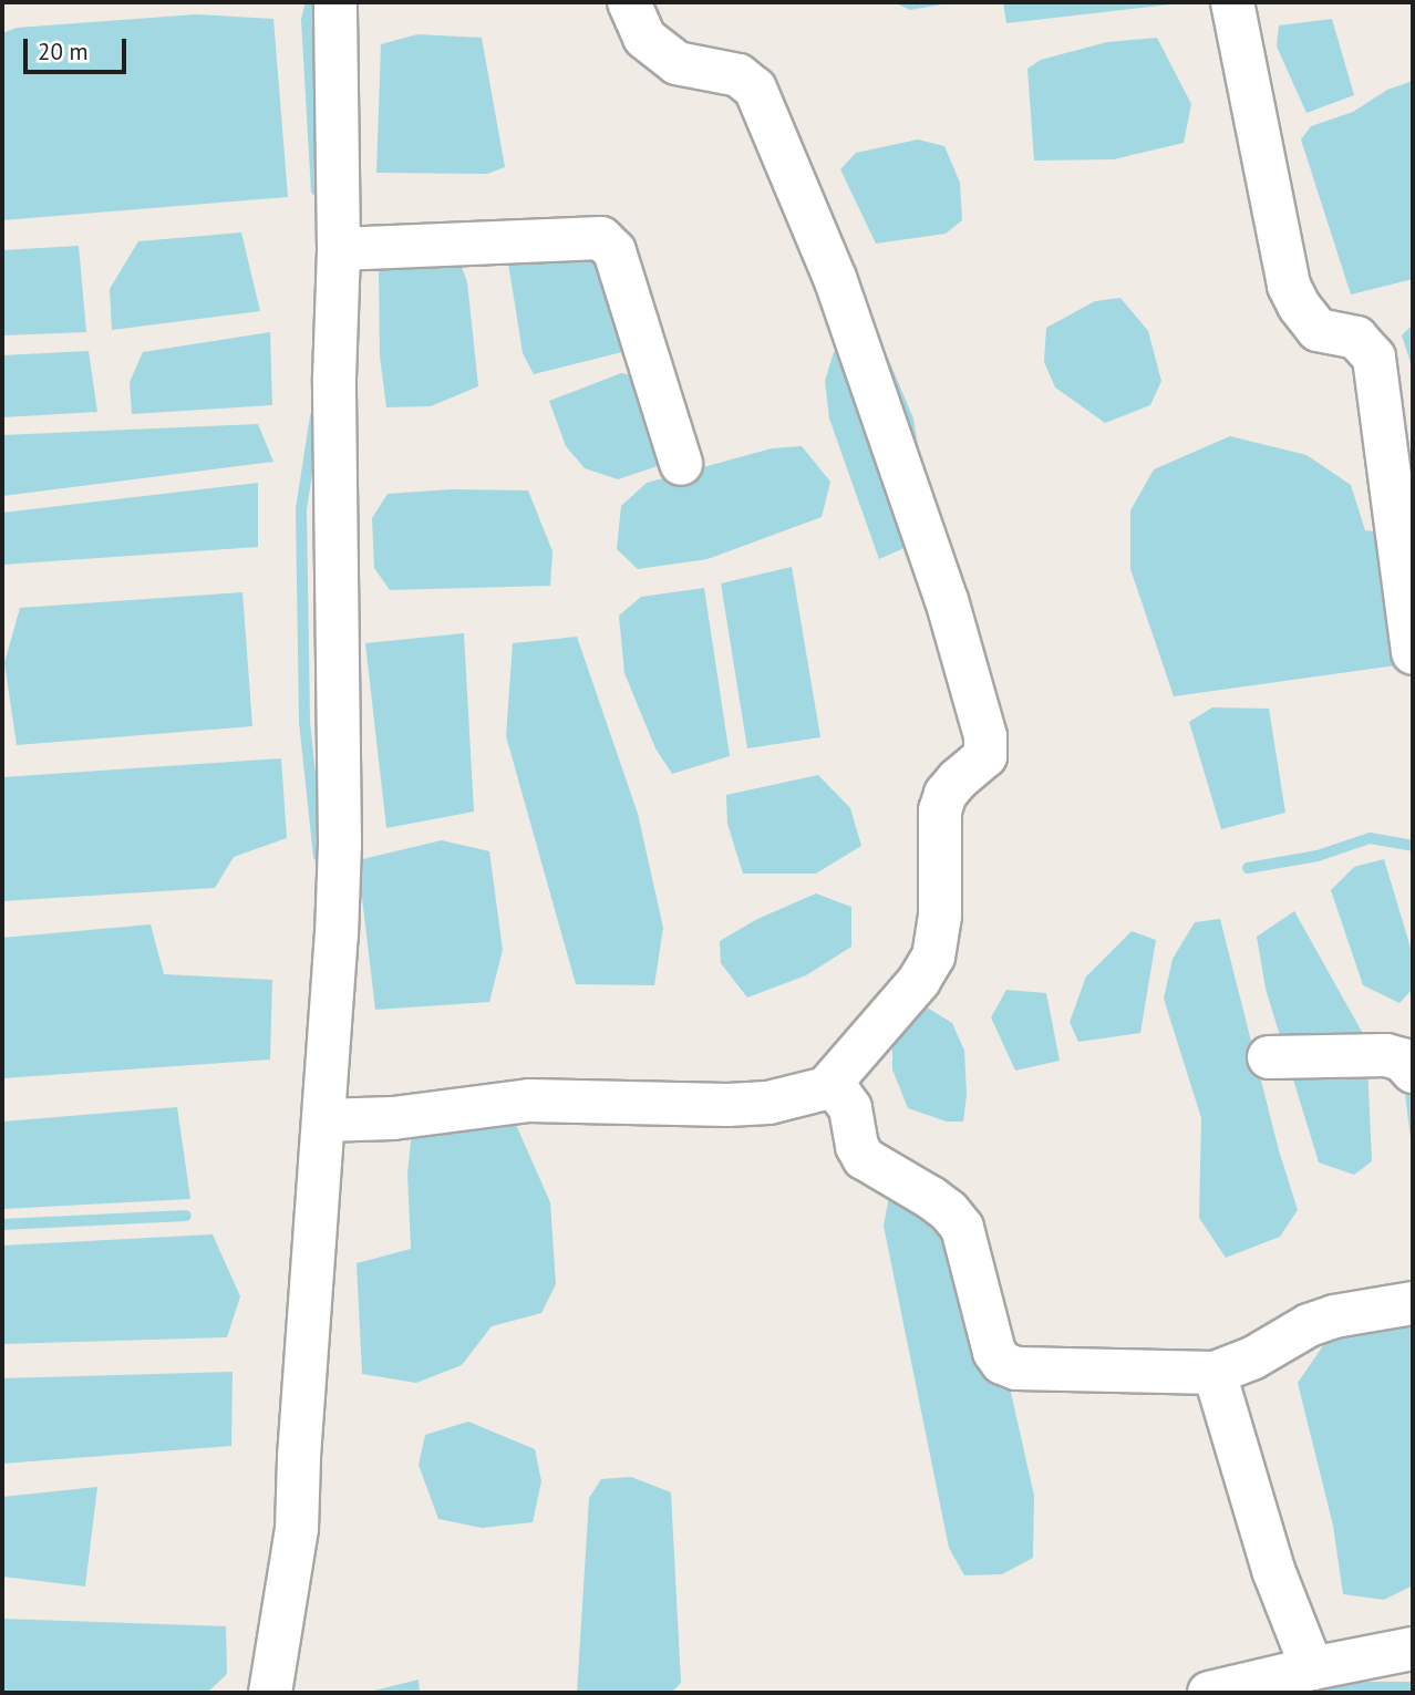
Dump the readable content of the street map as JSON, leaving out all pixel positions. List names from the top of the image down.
{
  "scale_bar": "20 m"
}
